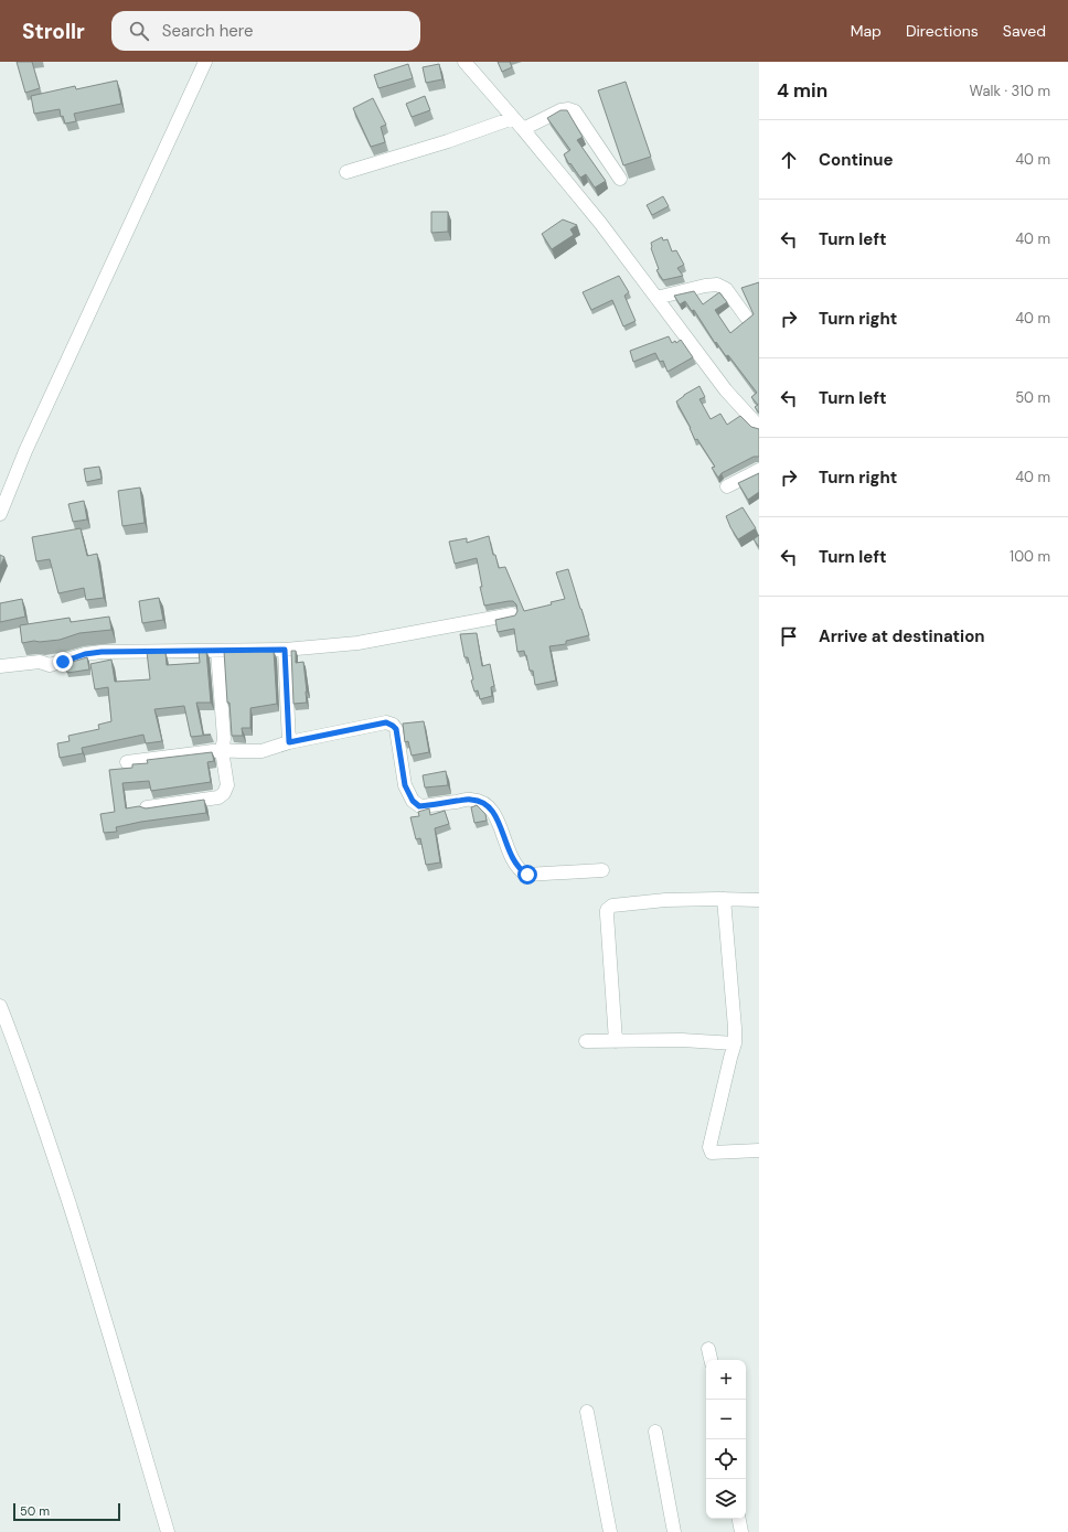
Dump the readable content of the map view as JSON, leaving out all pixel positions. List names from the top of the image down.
{
  "scale_bar": "50 m",
  "page": {
    "header": "Strollr",
    "search": "Search here",
    "nav": ["Map", "Directions", "Saved"],
    "heading": ["4 min", "Walk · 310 m"],
    "list": [
      ["Continue", "40 m"],
      ["Turn left", "40 m"],
      ["Turn right", "40 m"],
      ["Turn left", "50 m"],
      ["Turn right", "40 m"],
      ["Turn left", "100 m"],
      "Arrive at destination"
    ],
    "map_buttons": ["+", "−"],
    "scale": "50 m"
  }
}
